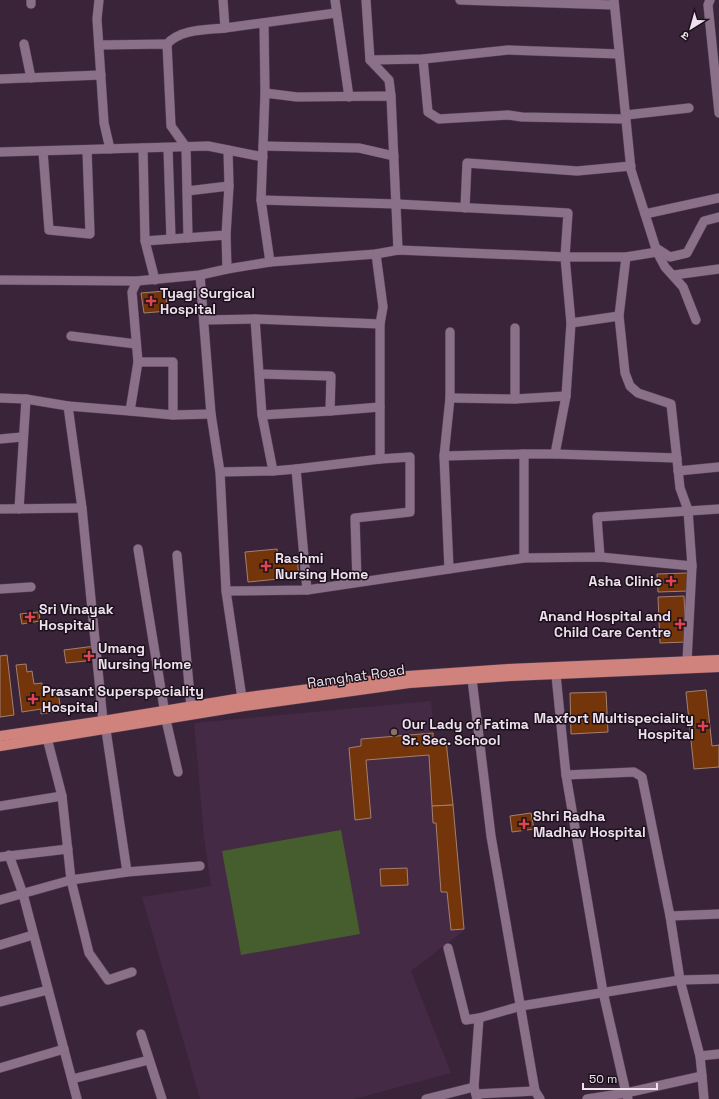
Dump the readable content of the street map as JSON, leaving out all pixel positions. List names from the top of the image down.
{
  "streets": {
    "main road": ["Ramghat Road"]
  },
  "places": {
    "health": [
      "Tyagi Surgical Hospital",
      "Rashmi Nursing Home",
      "Asha Clinic",
      "Sri Vinayak Hospital",
      "Anand Hospital and Child Care Centre",
      "Umang Nursing Home",
      "Prasant Superspeciality Hospital",
      "Maxfort Multispeciality Hospital",
      "Shri Radha Madhav Hospital"
    ],
    "other": ["Our Lady of Fatima Sr. Sec. School"]
  },
  "scale_bar": "50 m",
  "north": "bottom left"
}
